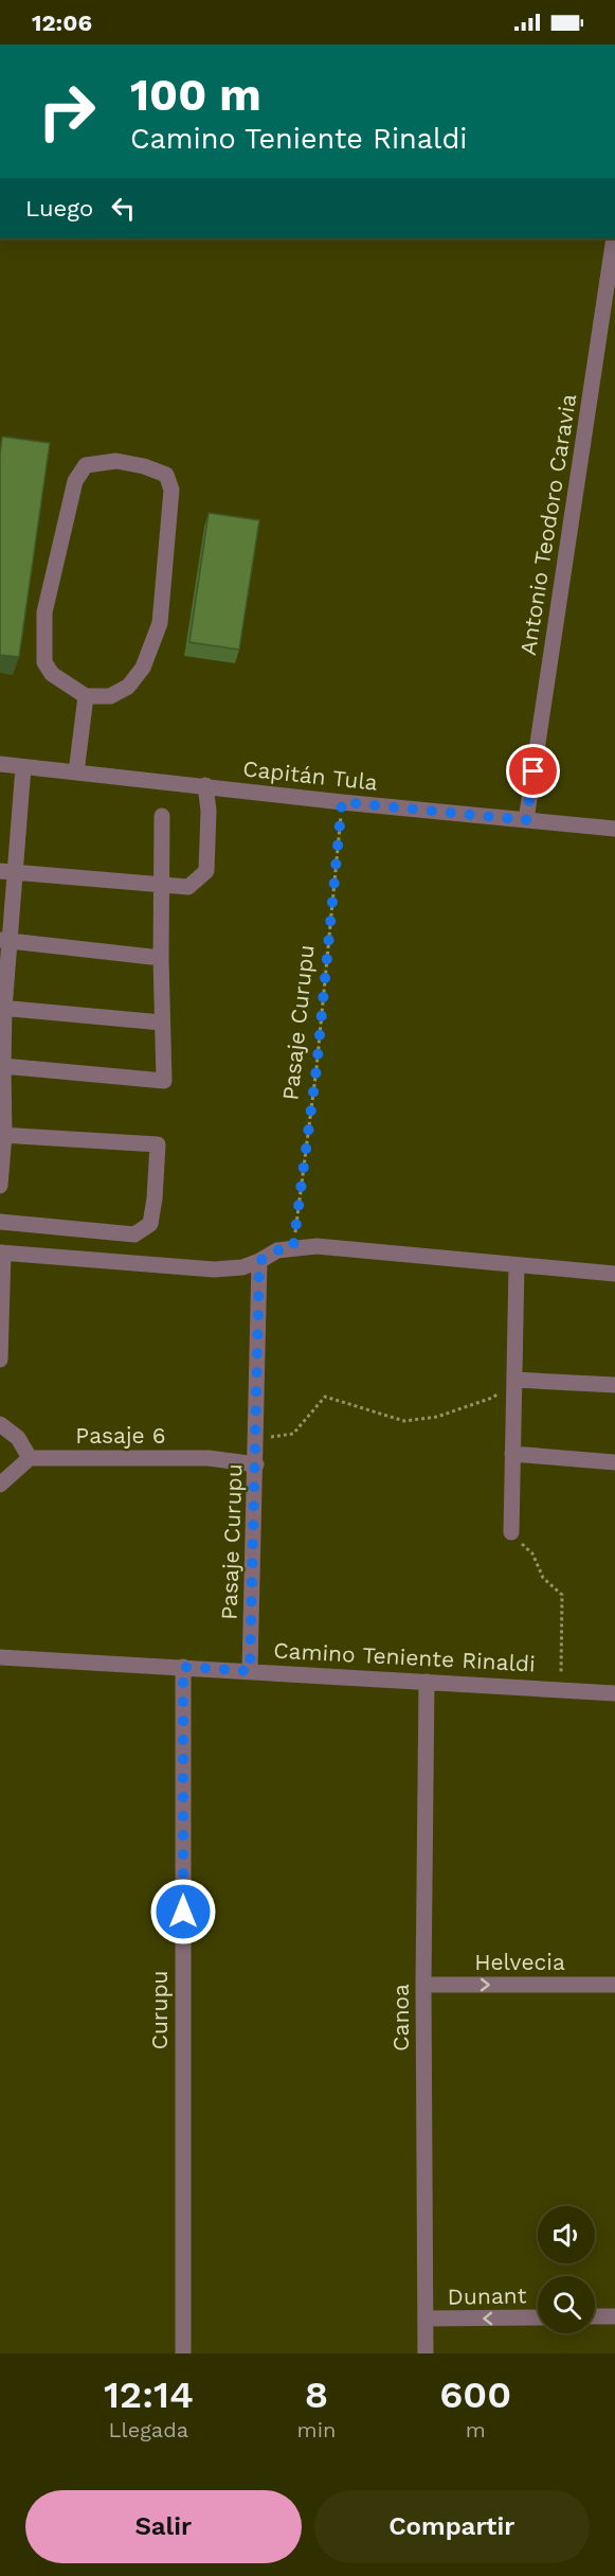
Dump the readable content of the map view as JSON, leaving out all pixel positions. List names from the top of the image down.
{
  "streets": {
    "street": [
      "Antonio Teodoro Caravia",
      "Capitán Tula",
      "Pasaje Curupu",
      "Pasaje 6",
      "Camino Teniente Rinaldi",
      "Helvecia",
      "Curupu",
      "Canoa",
      "Dunant"
    ]
  },
  "crossings": [
    ["Antonio Teodoro Caravia", "Capitán Tula"],
    ["Capitán Tula", "Pasaje Curupu"],
    ["Pasaje Curupu", "Pasaje 6"],
    ["Pasaje Curupu", "Camino Teniente Rinaldi"],
    ["Camino Teniente Rinaldi", "Curupu"],
    ["Camino Teniente Rinaldi", "Canoa"],
    ["Helvecia", "Canoa"],
    ["Canoa", "Dunant"]
  ],
  "one_way": ["Helvecia", "Dunant"],
  "page": {
    "status": "12:06",
    "turn": ["100 m", "Camino Teniente Rinaldi"],
    "then": "Luego",
    "eta": [
      "12:14",
      "Llegada",
      "8",
      "min",
      "600",
      "m"
    ],
    "buttons": ["Salir", "Compartir"]
  }
}
